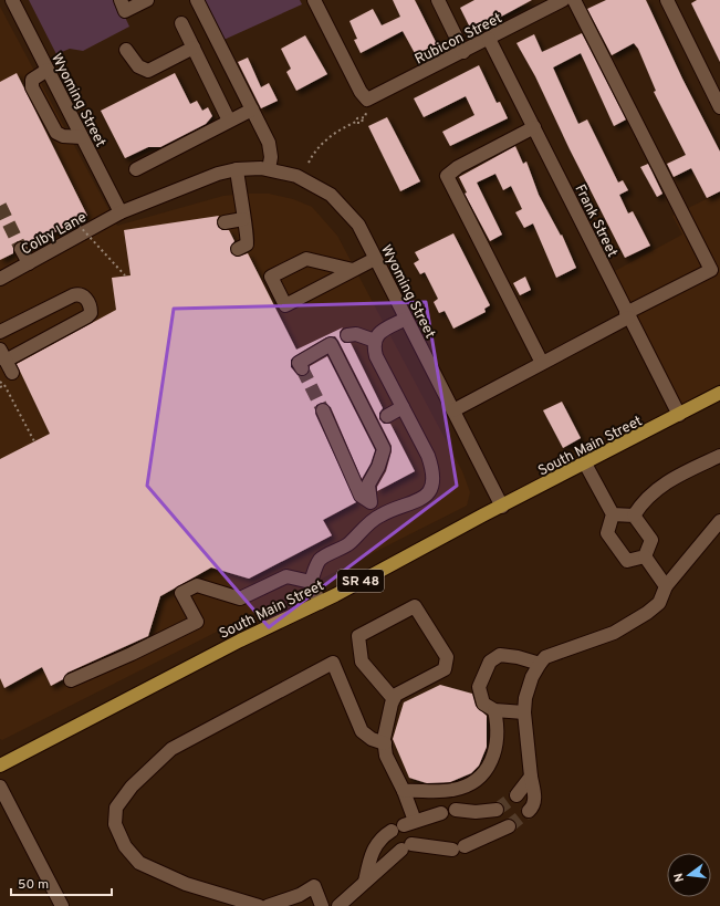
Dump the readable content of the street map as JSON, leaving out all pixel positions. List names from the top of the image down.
{
  "streets": {
    "main road": ["South Main Street", "SR 48"],
    "street": [
      "Rubicon Street",
      "Wyoming Street",
      "Frank Street",
      "Colby Lane"
    ]
  },
  "crossings": [
    ["Rubicon Street", "Frank Street"],
    ["Wyoming Street", "Colby Lane"],
    ["Wyoming Street", "South Main Street"],
    ["Frank Street", "South Main Street"]
  ],
  "scale_bar": "50 m",
  "north": "left"
}
